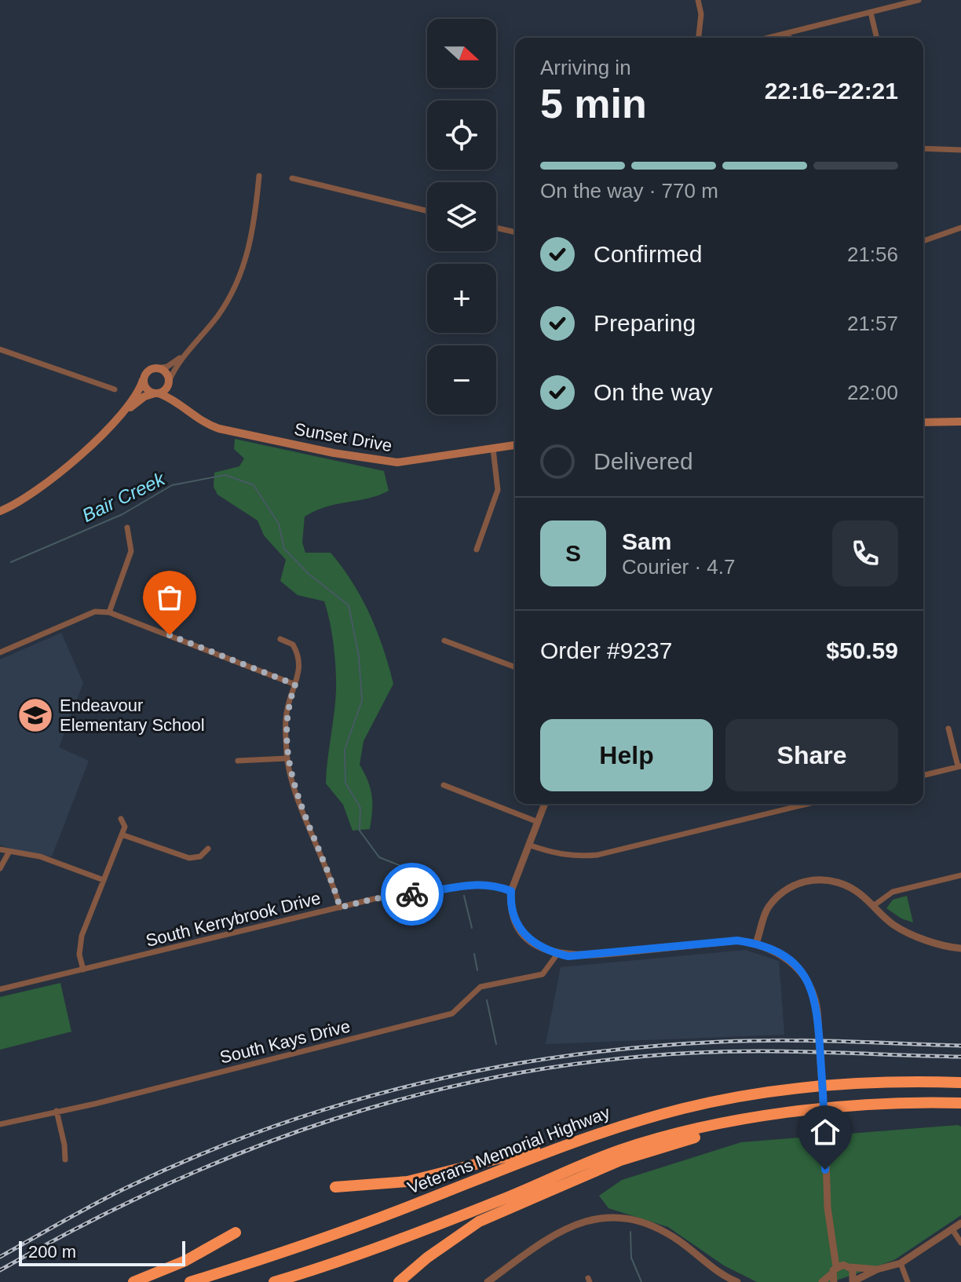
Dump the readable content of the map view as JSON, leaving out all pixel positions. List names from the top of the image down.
{
  "streets": {
    "highway": ["Veterans Memorial Highway"],
    "main road": ["Sunset Drive"],
    "street": ["South Kerrybrook Drive", "South Kays Drive"]
  },
  "water": ["Bair Creek"],
  "places": {
    "school or university": ["Endeavour Elementary School"]
  },
  "scale_bar": "200 m",
  "north": "right",
  "page": {
    "map_buttons": ["+", "−"],
    "heading": ["5 min", "Arriving in", "22:16–22:21"],
    "panel": [
      "Sam",
      "Courier · 4.7",
      "Order #9237",
      "$50.59"
    ],
    "bar": "On the way · 770 m",
    "list": [
      ["Confirmed", "21:56"],
      ["Preparing", "21:57"],
      ["On the way", "22:00"],
      "Delivered"
    ],
    "round": "S",
    "buttons": ["Help", "Share"],
    "scale": "200 m"
  }
}
